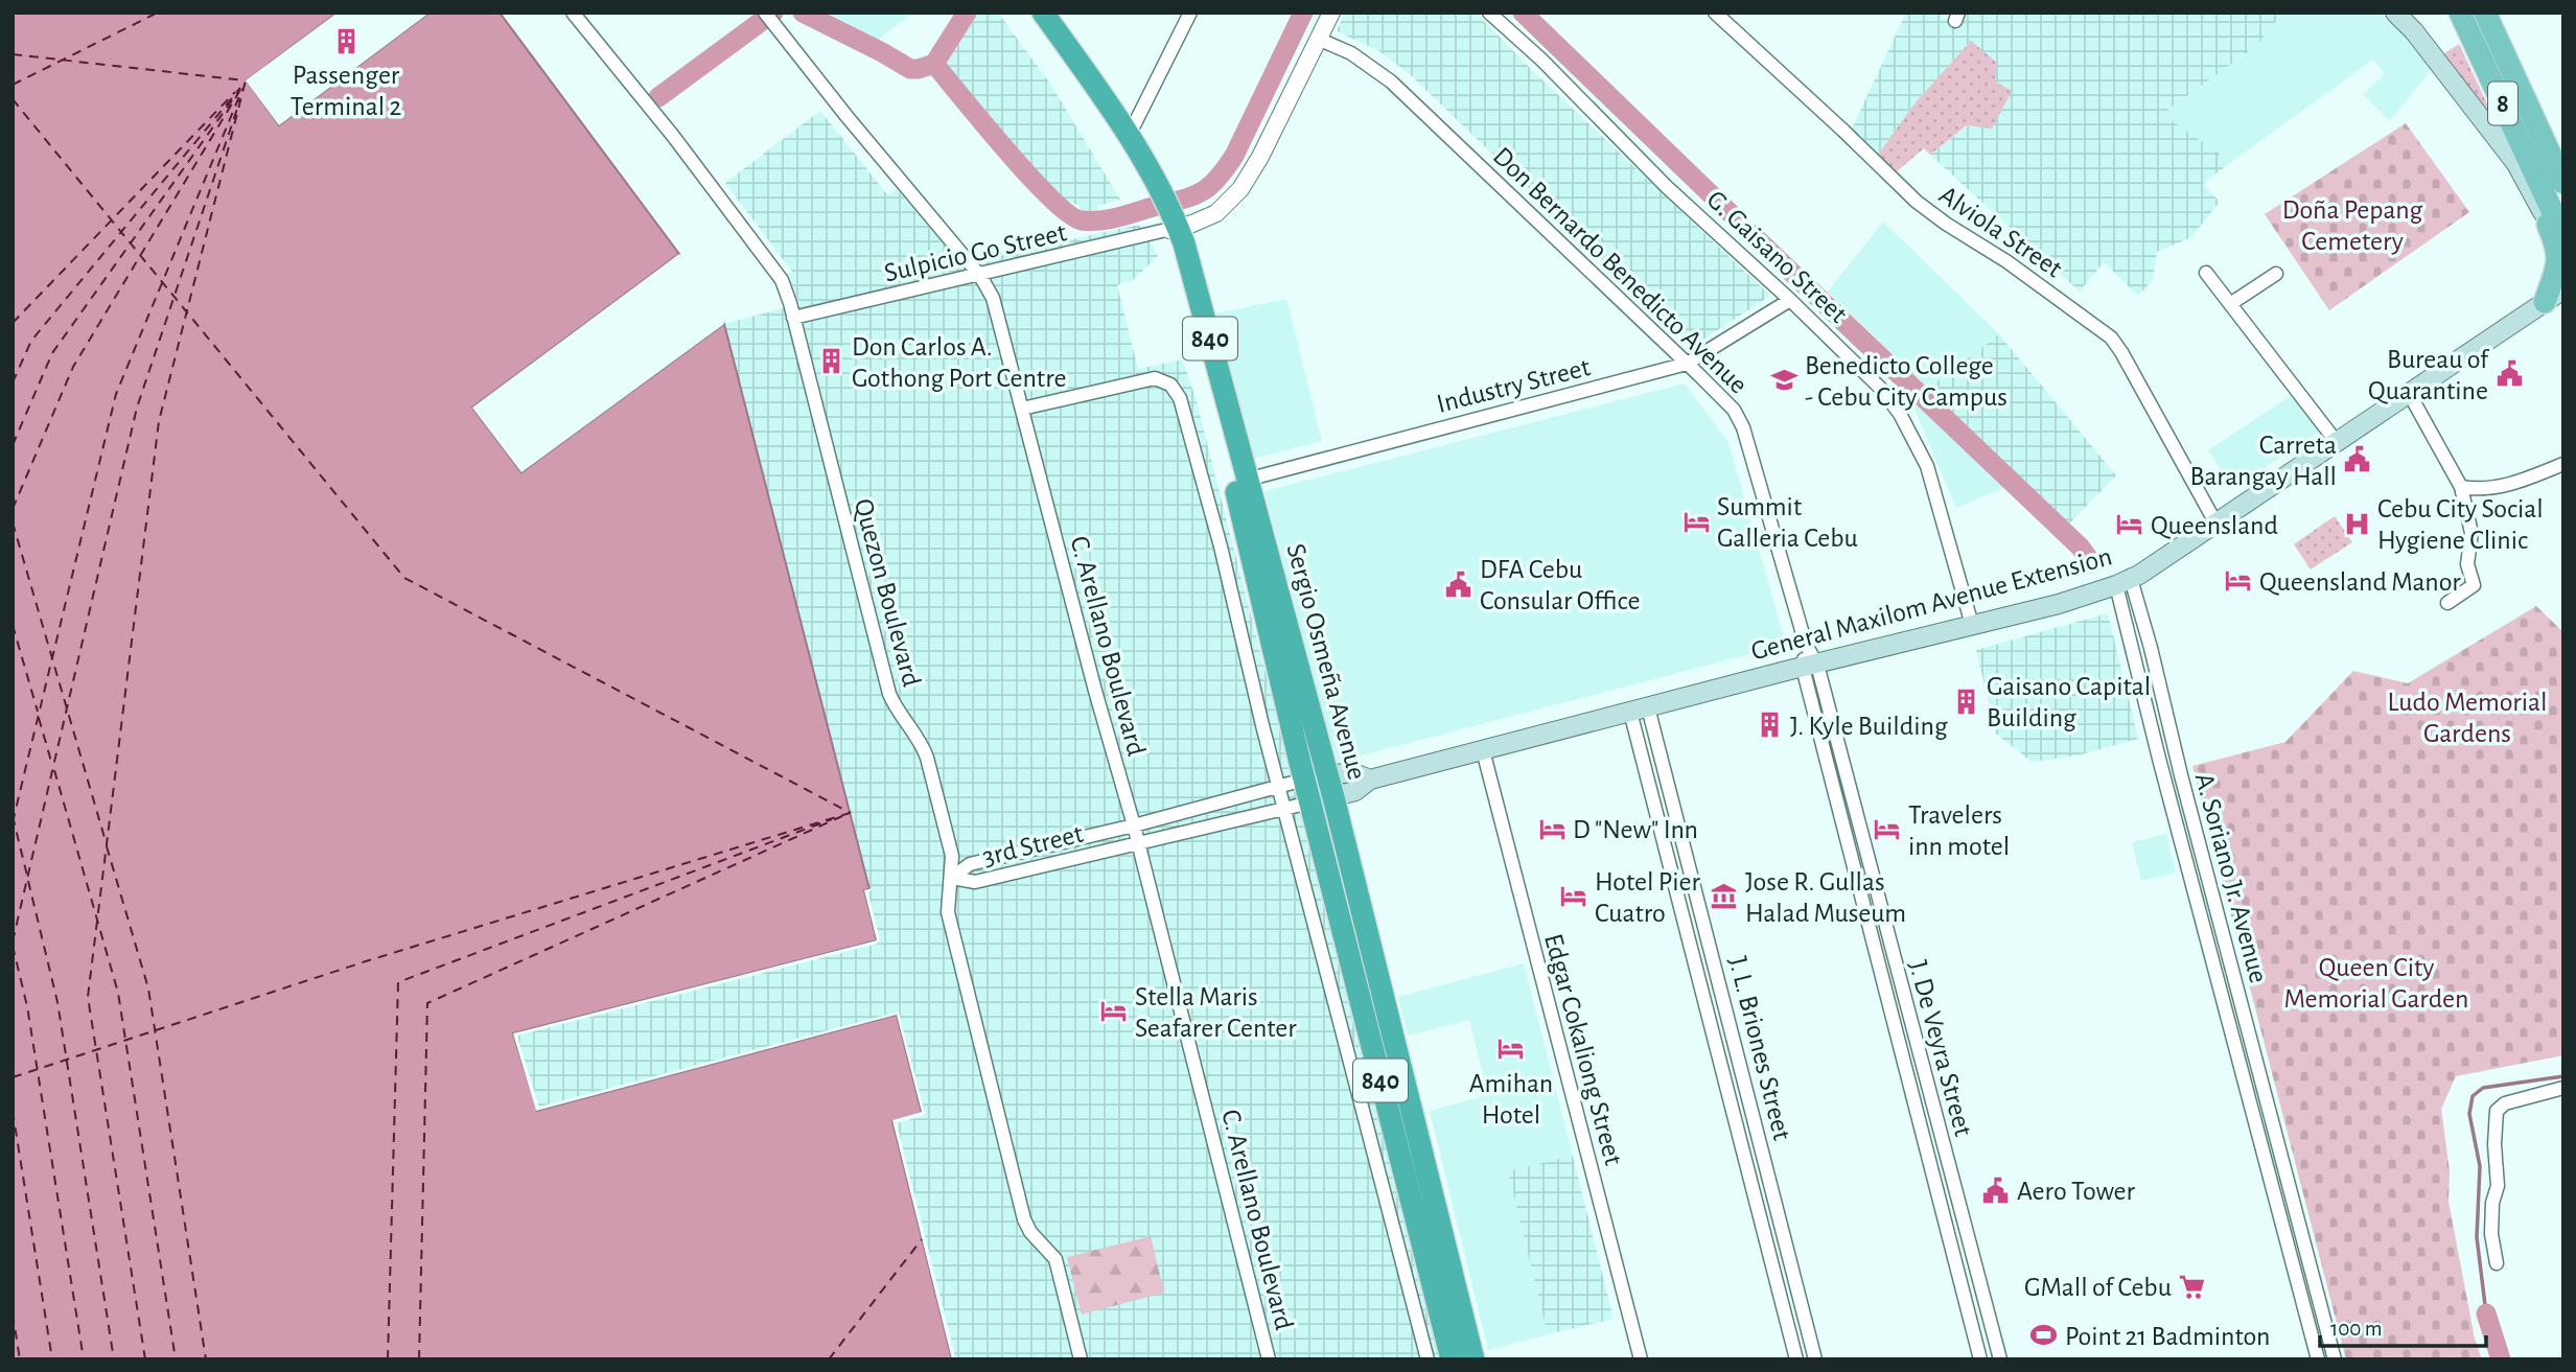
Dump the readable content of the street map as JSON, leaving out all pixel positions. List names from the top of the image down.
{
  "streets": {
    "highway": ["840", "Sergio Osmeña Avenue"],
    "main road": ["8", "General Maxilom Avenue Extension"],
    "street": [
      "Alviola Street",
      "Sulpicio Go Street",
      "G. Gaisano Street",
      "Don Bernardo Benedicto Avenue",
      "Industry Street",
      "Quezon Boulevard",
      "C. Arellano Boulevard",
      "3rd Street",
      "A. Soriano Jr. Avenue",
      "J. L. Briones Street",
      "J. De Veyra Street",
      "Edgar Cokaliong Street"
    ]
  },
  "crossings": [
    ["Alviola Street", "General Maxilom Avenue Extension"],
    ["Sulpicio Go Street", "Quezon Boulevard"],
    ["Sulpicio Go Street", "C. Arellano Boulevard"],
    ["Sulpicio Go Street", "Sergio Osmeña Avenue"],
    ["G. Gaisano Street", "Industry Street"],
    ["G. Gaisano Street", "General Maxilom Avenue Extension"],
    ["Don Bernardo Benedicto Avenue", "Industry Street"],
    ["Don Bernardo Benedicto Avenue", "General Maxilom Avenue Extension"],
    ["Don Bernardo Benedicto Avenue", "J. De Veyra Street"],
    ["Industry Street", "Sergio Osmeña Avenue"],
    ["Quezon Boulevard", "3rd Street"],
    ["General Maxilom Avenue Extension", "Sergio Osmeña Avenue"],
    ["General Maxilom Avenue Extension", "3rd Street"],
    ["General Maxilom Avenue Extension", "A. Soriano Jr. Avenue"],
    ["General Maxilom Avenue Extension", "J. L. Briones Street"],
    ["General Maxilom Avenue Extension", "J. De Veyra Street"],
    ["General Maxilom Avenue Extension", "Edgar Cokaliong Street"],
    ["C. Arellano Boulevard", "3rd Street"],
    ["Sergio Osmeña Avenue", "3rd Street"]
  ],
  "parks": ["Doña Pepang Cemetery", "Ludo Memorial Gardens", "Queen City Memorial Garden"],
  "places": {
    "building": [
      "Passenger Terminal 2",
      "Don Carlos A. Gothong Port Centre",
      "Gaisano Capital Building",
      "J. Kyle Building"
    ],
    "public building": [
      "Bureau of Quarantine",
      "Carreta Barangay Hall",
      "DFA Cebu Consular Office",
      "Aero Tower"
    ],
    "school or university": ["Benedicto College - Cebu City Campus"],
    "hotel": [
      "Summit Galleria Cebu",
      "Queensland",
      "Queensland Manor",
      "D \"New\" Inn",
      "Travelers inn motel",
      "Hotel Pier Cuatro",
      "Stella Maris Seafarer Center",
      "Amihan Hotel"
    ],
    "hospital": ["Cebu City Social Hygiene Clinic"],
    "museum": ["Jose R. Gullas Halad Museum"],
    "supermarket": ["GMall of Cebu"],
    "sports": ["Point 21 Badminton"]
  },
  "scale_bar": "100 m"
}
